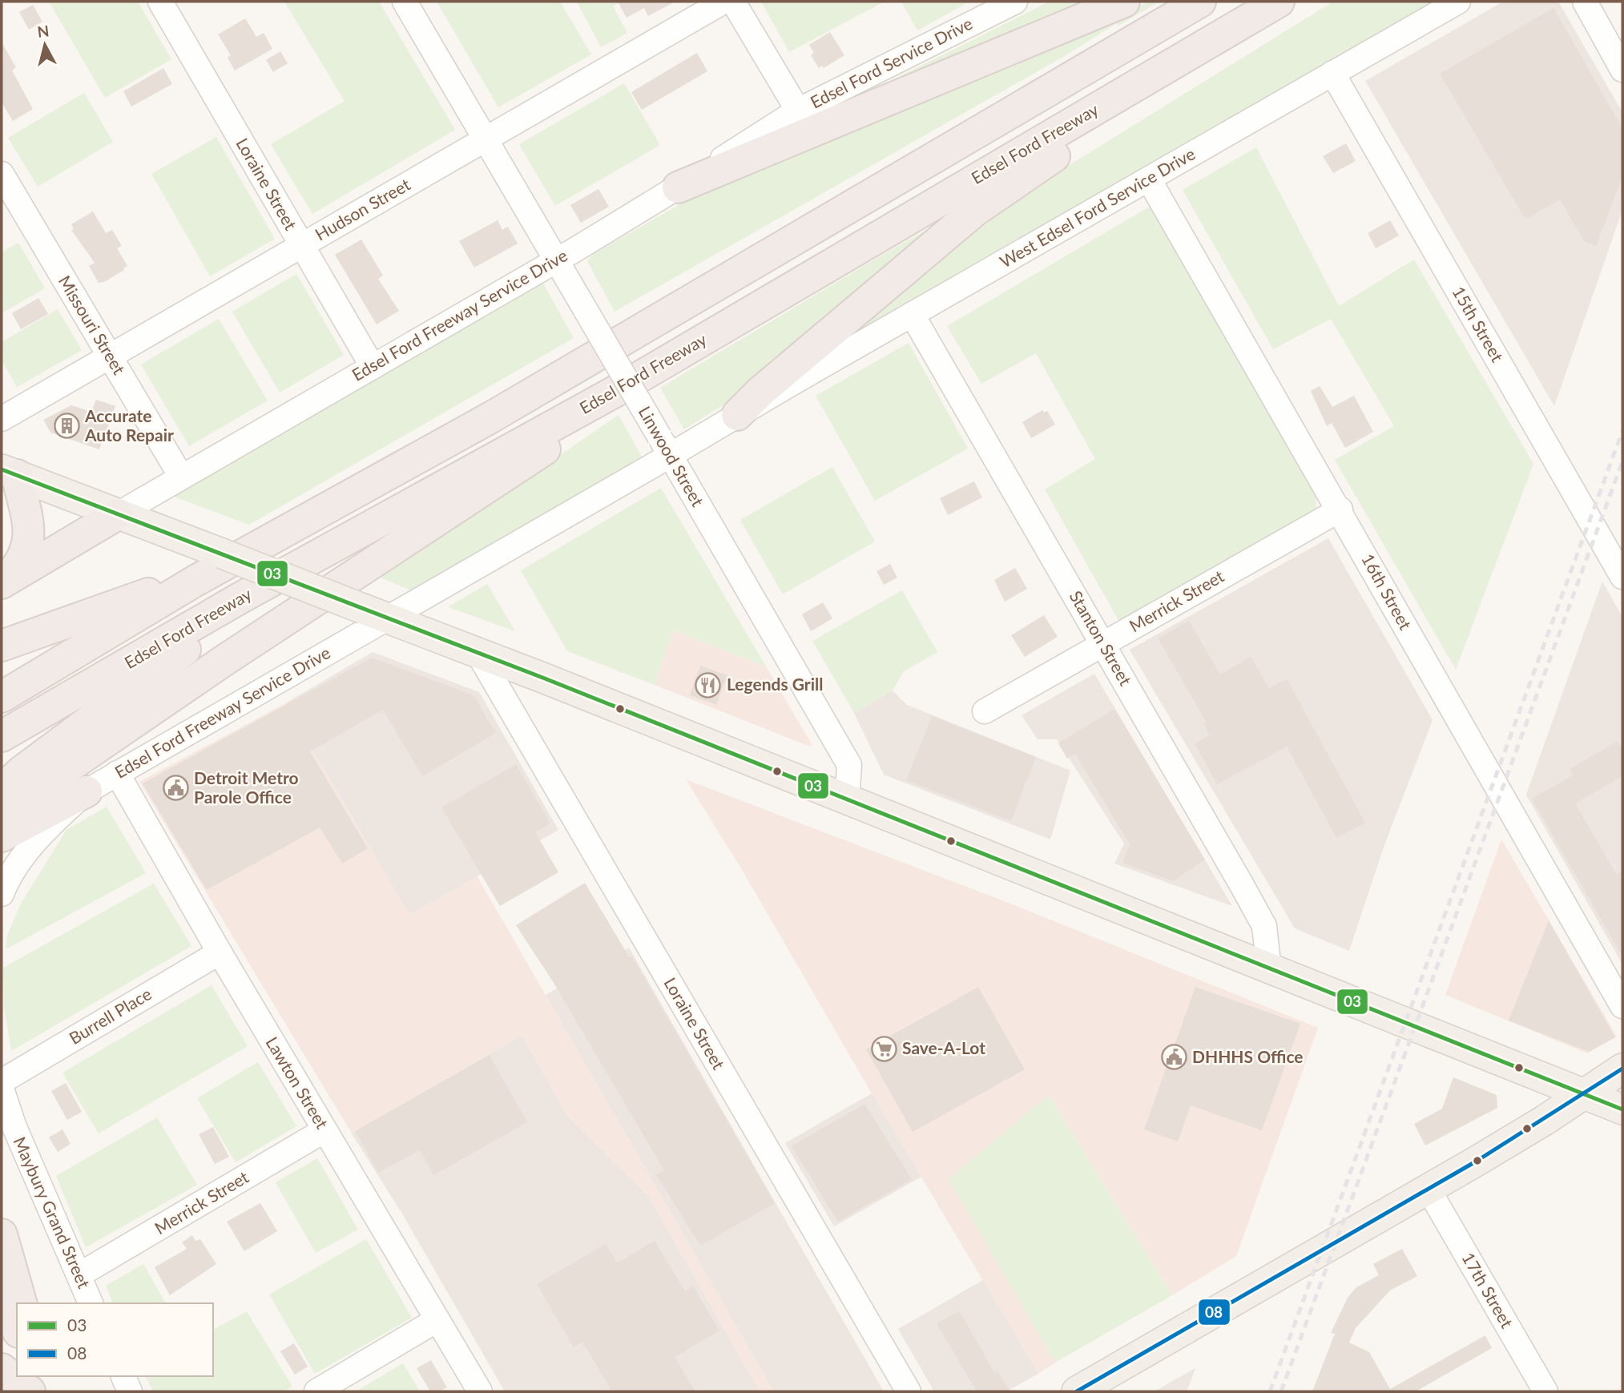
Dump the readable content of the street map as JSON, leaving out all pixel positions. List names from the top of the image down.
{
  "streets": {
    "highway": ["Edsel Ford Freeway"],
    "street": [
      "Edsel Ford Service Drive",
      "Loraine Street",
      "West Edsel Ford Service Drive",
      "Hudson Street",
      "Edsel Ford Freeway Service Drive",
      "15th Street",
      "Missouri Street",
      "Linwood Street",
      "16th Street",
      "Merrick Street",
      "Stanton Street",
      "Burrell Place",
      "Lawton Street",
      "Maybury Grand Street",
      "17th Street"
    ]
  },
  "crossings": [
    ["Edsel Ford Service Drive", "Edsel Ford Freeway Service Drive"],
    ["Loraine Street", "Hudson Street"],
    ["Loraine Street", "Edsel Ford Freeway Service Drive"],
    ["West Edsel Ford Service Drive", "Edsel Ford Freeway Service Drive"],
    ["West Edsel Ford Service Drive", "15th Street"],
    ["West Edsel Ford Service Drive", "16th Street"],
    ["West Edsel Ford Service Drive", "Stanton Street"],
    ["Hudson Street", "Missouri Street"],
    ["Hudson Street", "Linwood Street"],
    ["Edsel Ford Freeway Service Drive", "Missouri Street"],
    ["Edsel Ford Freeway Service Drive", "Linwood Street"],
    ["Edsel Ford Freeway Service Drive", "Lawton Street"],
    ["16th Street", "Merrick Street"],
    ["Merrick Street", "Stanton Street"],
    ["Merrick Street", "Lawton Street"],
    ["Merrick Street", "Maybury Grand Street"],
    ["Burrell Place", "Lawton Street"]
  ],
  "places": {
    "building": ["Accurate Auto Repair"],
    "restaurant": ["Legends Grill"],
    "public building": ["Detroit Metro Parole Office", "DHHHS Office"],
    "supermarket": ["Save-A-Lot"]
  },
  "lines": ["transit line 03", "transit line 08"],
  "legend": ["03", "08"],
  "north": "top"
}
